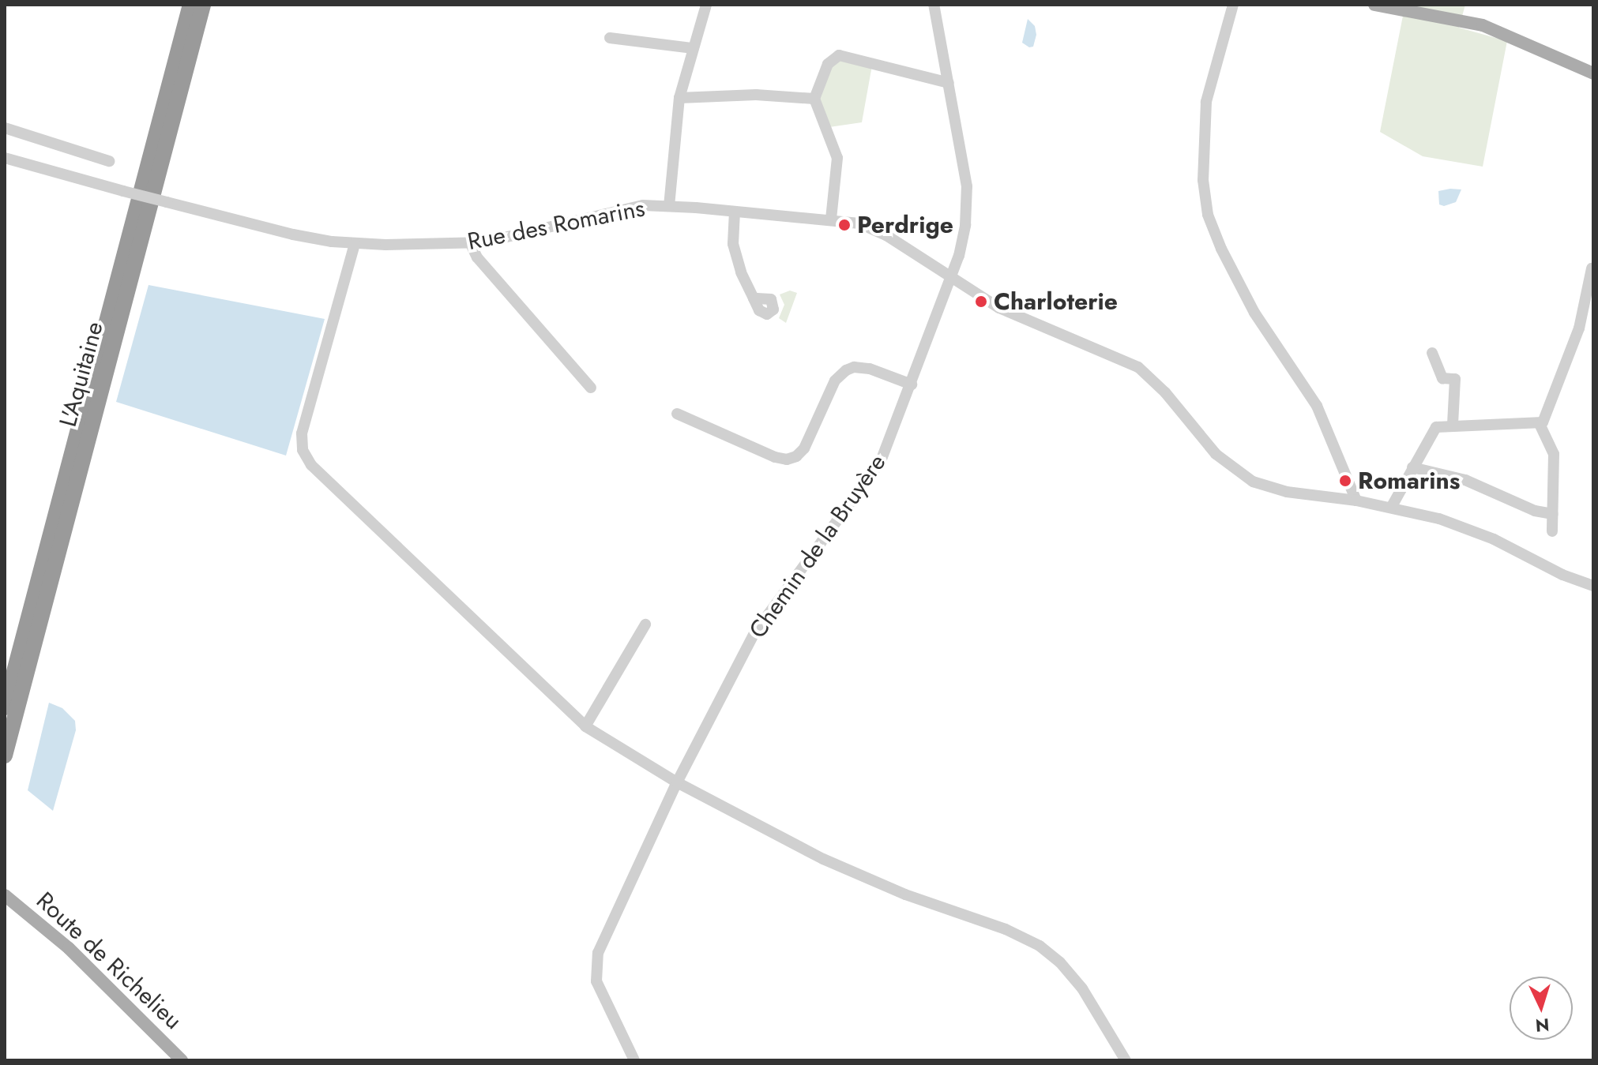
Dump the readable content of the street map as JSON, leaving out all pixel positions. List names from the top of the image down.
{
  "streets": {
    "highway": ["L'Aquitaine"],
    "main road": ["Route de Richelieu"],
    "street": ["Rue des Romarins", "Chemin de la Bruyère"]
  },
  "crossings": [
    ["Rue des Romarins", "Chemin de la Bruyère"]
  ],
  "places": ["Perdrige", "Charloterie", "Romarins"],
  "north": "bottom"
}
